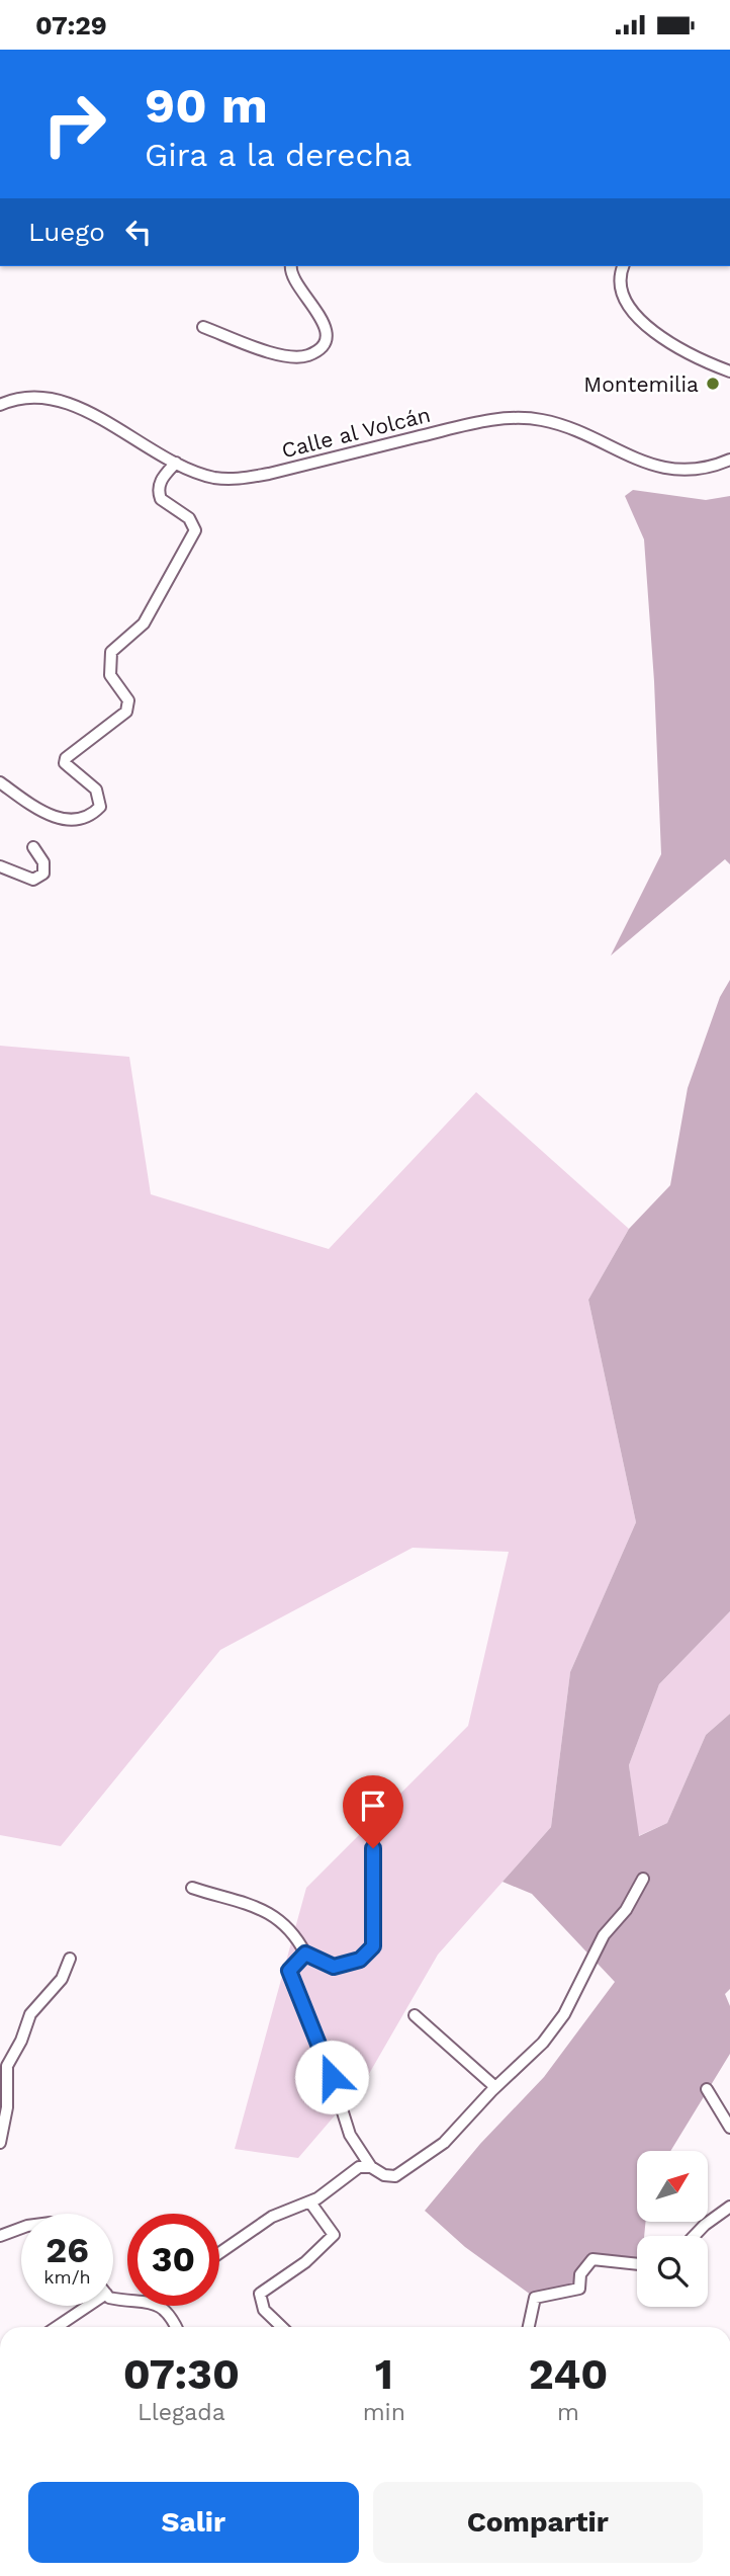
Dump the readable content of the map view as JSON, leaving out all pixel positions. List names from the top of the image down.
{
  "streets": {
    "street": ["Calle al Volcán"]
  },
  "places": ["Montemilia"],
  "north": "top right",
  "page": {
    "status": "07:29",
    "turn": ["90 m", "Gira a la derecha"],
    "then": "Luego",
    "speed": "26 km/h",
    "limit": "30",
    "eta": [
      "07:30",
      "Llegada",
      "1",
      "min",
      "240",
      "m"
    ],
    "buttons": ["Salir", "Compartir"]
  }
}
